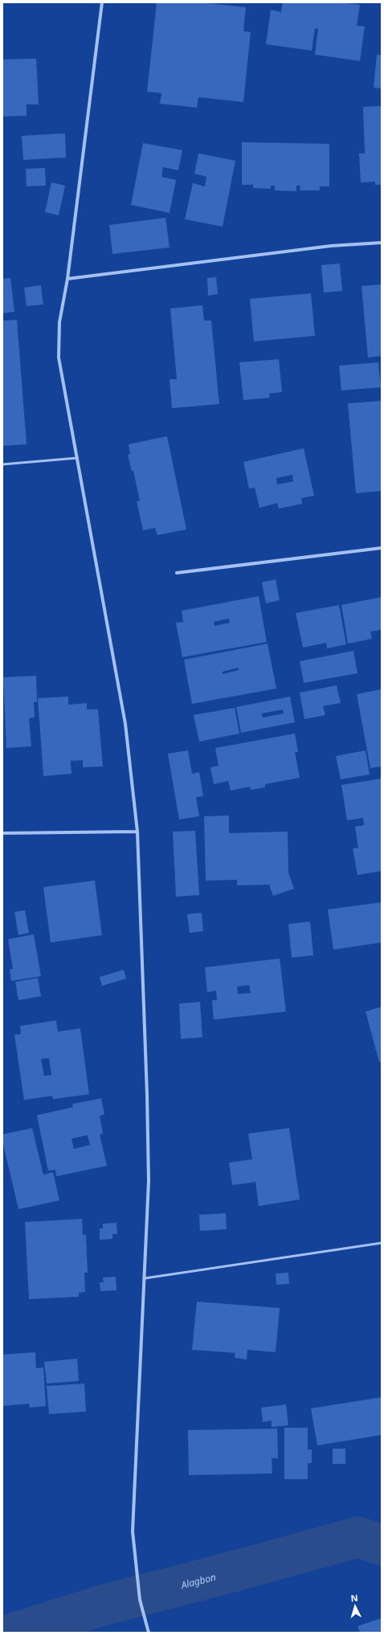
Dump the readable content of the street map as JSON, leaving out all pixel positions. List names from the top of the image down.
{
  "water": ["Alagbon"],
  "north": "top"
}
